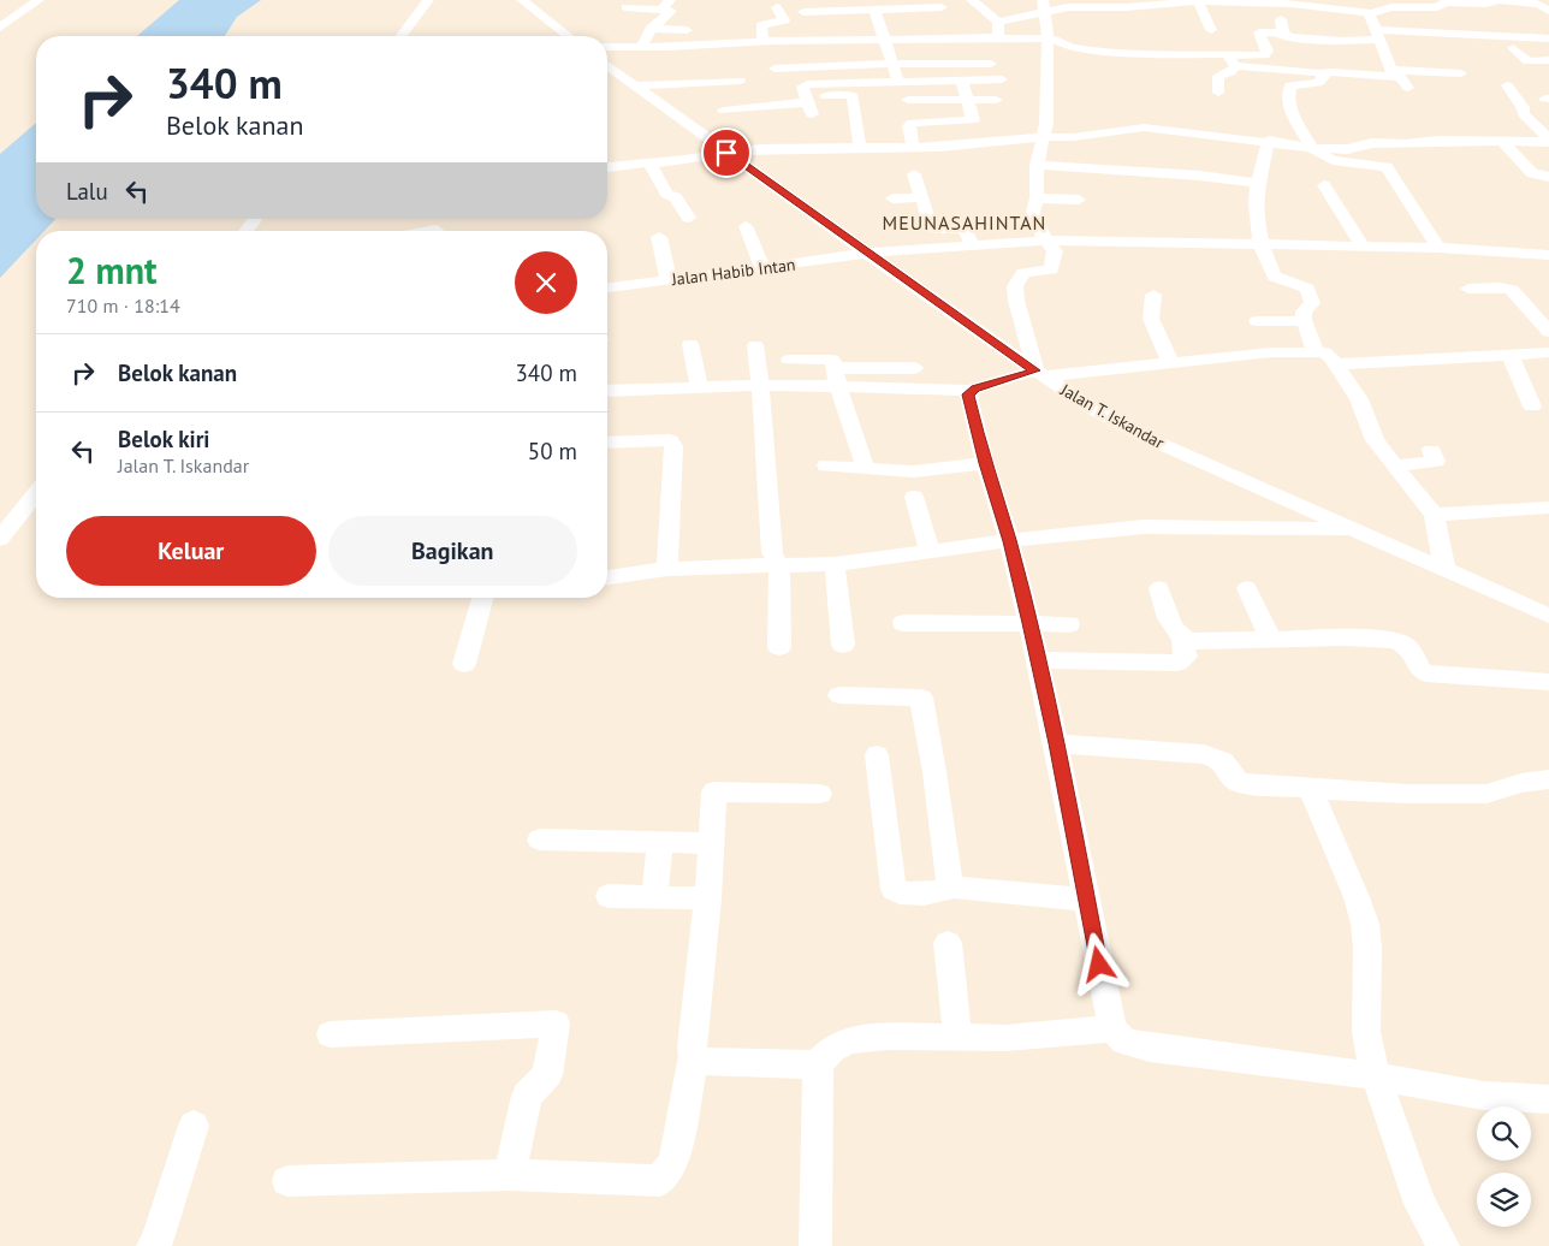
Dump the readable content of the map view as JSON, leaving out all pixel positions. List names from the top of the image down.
{
  "streets": {
    "street": ["Jalan Habib Intan", "Jalan T. Iskandar"]
  },
  "crossings": [
    ["Jalan Habib Intan", "Jalan T. Iskandar"]
  ],
  "districts": ["MEUNASAHINTAN"],
  "page": {
    "turn": ["340 m", "Belok kanan"],
    "then": "Lalu",
    "heading": ["2 mnt", "710 m · 18:14"],
    "list": [
      {
        "name": "Belok kanan",
        "value": "340 m"
      },
      {
        "name": "Belok kiri",
        "note": "Jalan T. Iskandar",
        "value": "50 m"
      }
    ],
    "buttons": ["Keluar", "Bagikan"]
  }
}
